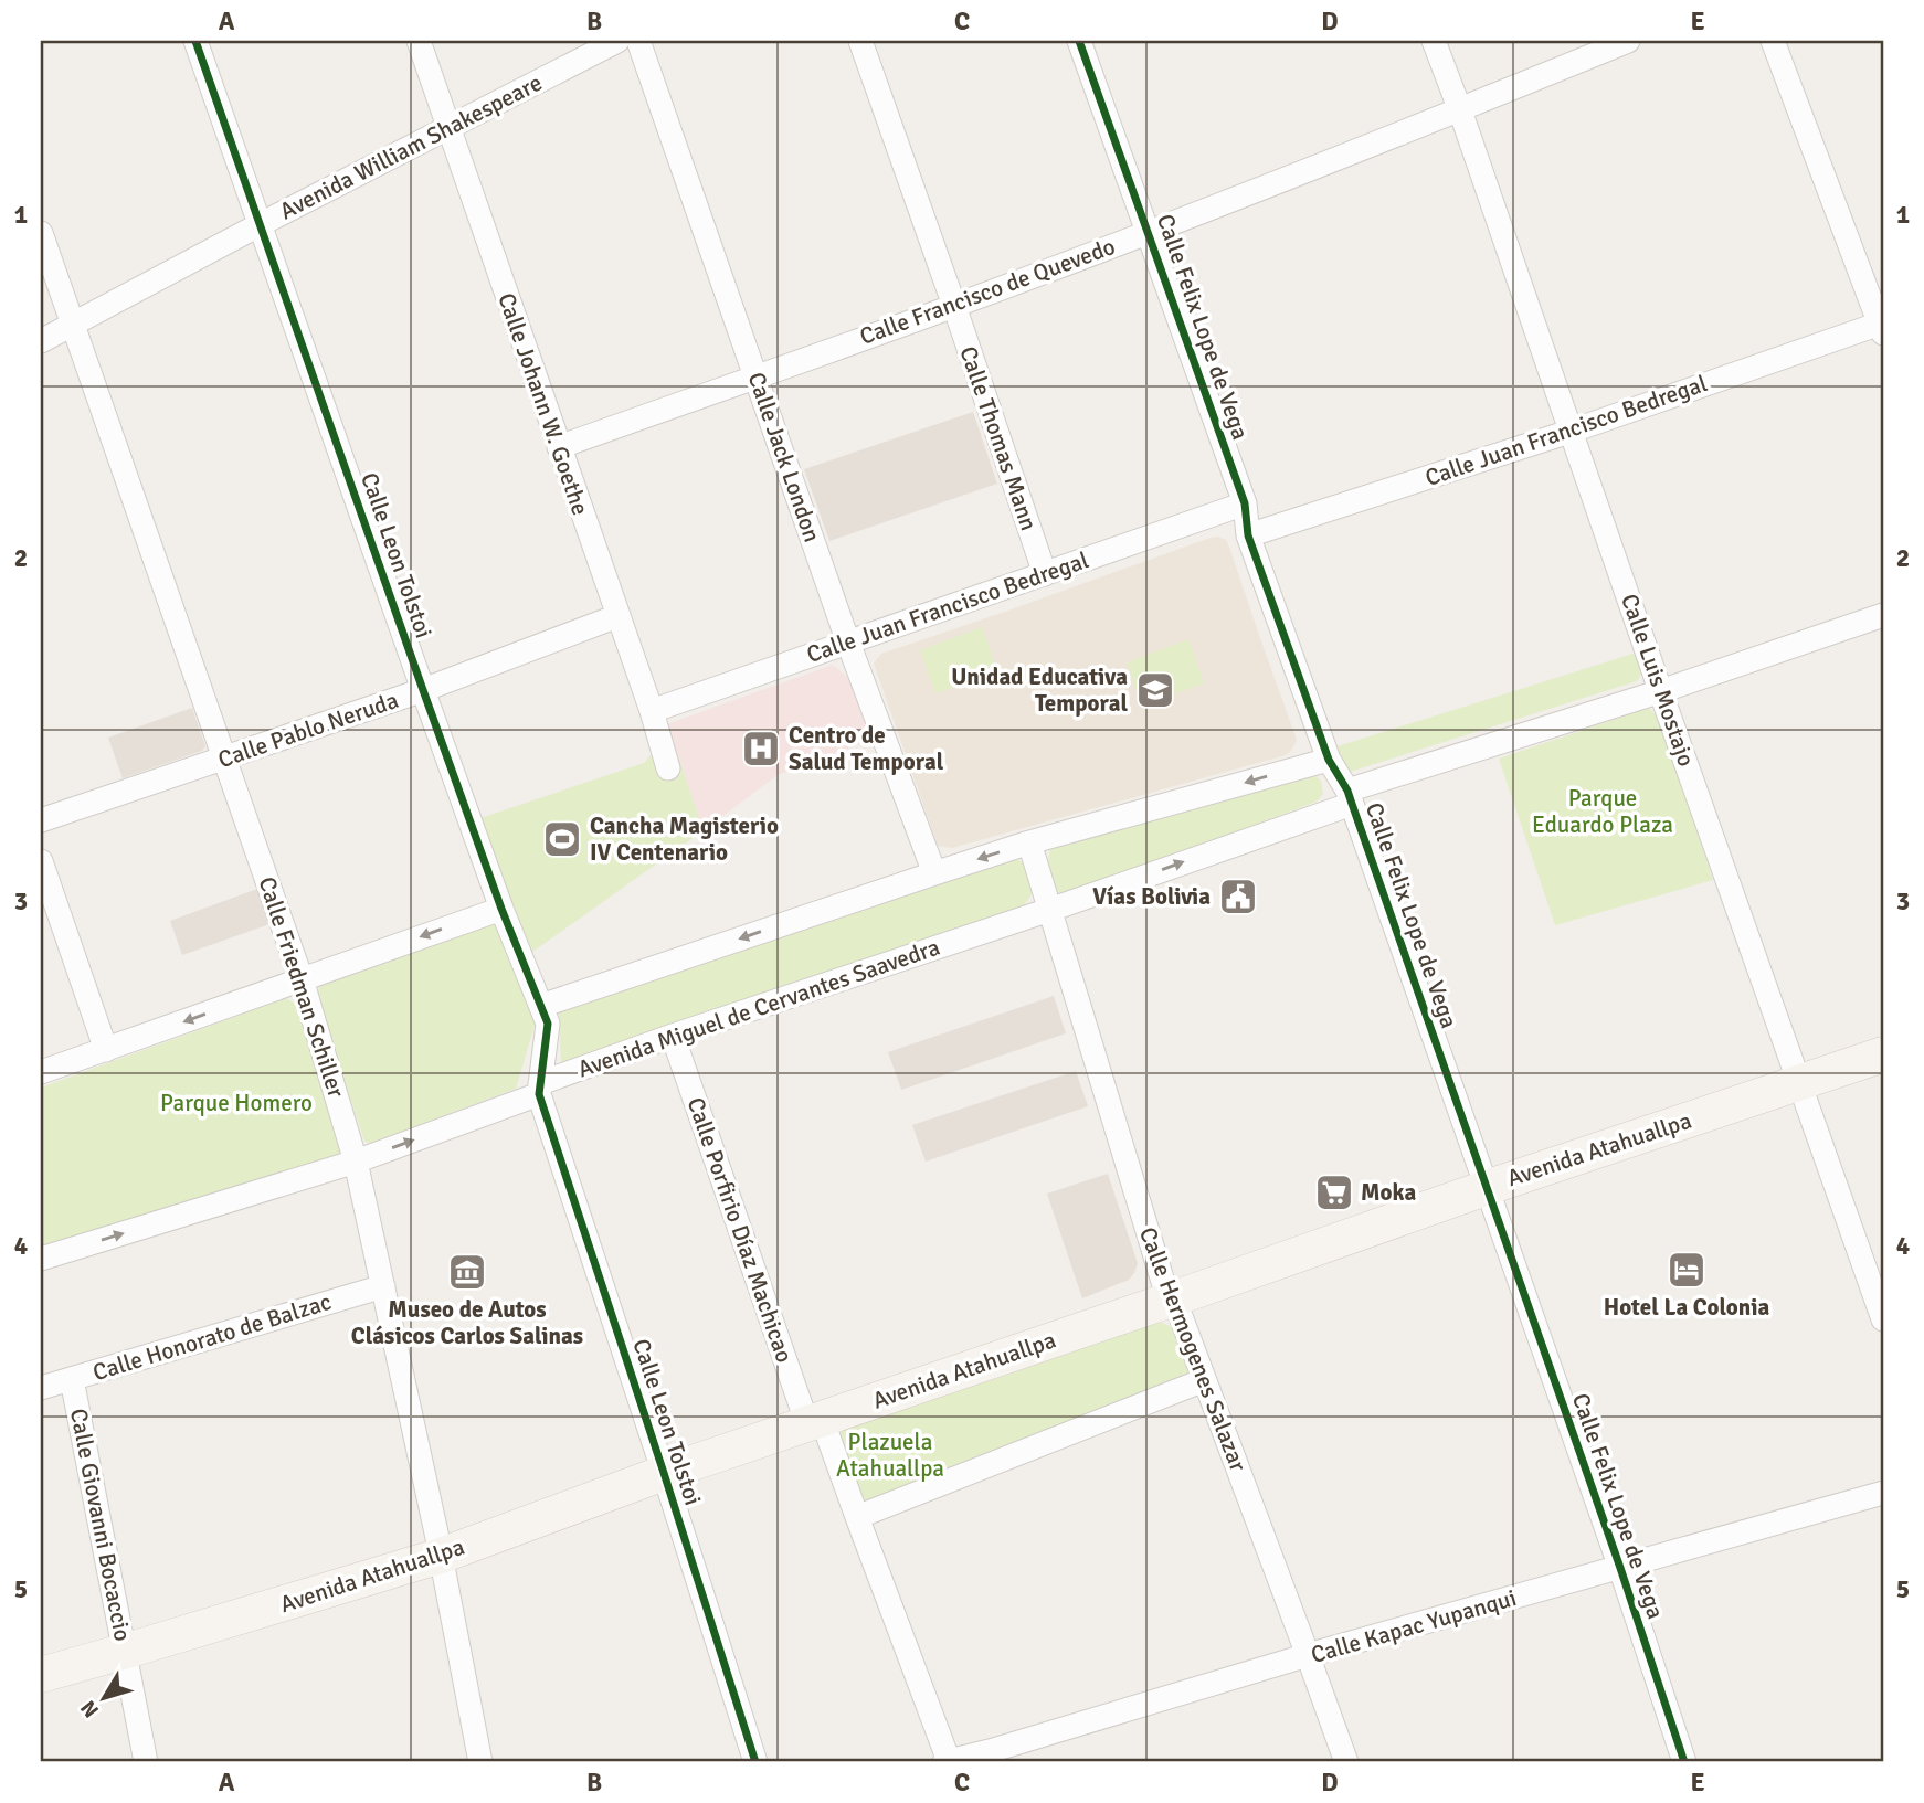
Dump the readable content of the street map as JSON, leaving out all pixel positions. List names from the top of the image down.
{
  "streets": {
    "main road": ["Avenida Atahuallpa"],
    "street": [
      "Avenida William Shakespeare",
      "Calle Francisco de Quevedo",
      "Calle Felix Lope de Vega",
      "Calle Johann W. Goethe",
      "Calle Juan Francisco Bedregal",
      "Calle Thomas Mann",
      "Calle Jack London",
      "Calle Leon Tolstoi",
      "Calle Luis Mostajo",
      "Calle Pablo Neruda",
      "Calle Friedman Schiller",
      "Avenida Miguel de Cervantes Saavedra",
      "Calle Porfirio Díaz Machicao",
      "Calle Honorato de Balzac",
      "Calle Hermogenes Salazar",
      "Calle Giovanni Bocaccio",
      "Calle Kapac Yupanqui"
    ]
  },
  "crossings": [
    ["Avenida William Shakespeare", "Calle Johann W. Goethe"],
    ["Avenida William Shakespeare", "Calle Leon Tolstoi"],
    ["Avenida William Shakespeare", "Calle Friedman Schiller"],
    ["Calle Francisco de Quevedo", "Calle Felix Lope de Vega"],
    ["Calle Francisco de Quevedo", "Calle Johann W. Goethe"],
    ["Calle Francisco de Quevedo", "Calle Thomas Mann"],
    ["Calle Francisco de Quevedo", "Calle Jack London"],
    ["Calle Francisco de Quevedo", "Calle Luis Mostajo"],
    ["Calle Felix Lope de Vega", "Calle Juan Francisco Bedregal"],
    ["Calle Felix Lope de Vega", "Avenida Miguel de Cervantes Saavedra"],
    ["Calle Felix Lope de Vega", "Avenida Atahuallpa"],
    ["Calle Felix Lope de Vega", "Calle Kapac Yupanqui"],
    ["Calle Johann W. Goethe", "Calle Juan Francisco Bedregal"],
    ["Calle Johann W. Goethe", "Calle Pablo Neruda"],
    ["Calle Juan Francisco Bedregal", "Calle Thomas Mann"],
    ["Calle Juan Francisco Bedregal", "Calle Jack London"],
    ["Calle Juan Francisco Bedregal", "Calle Luis Mostajo"],
    ["Calle Leon Tolstoi", "Calle Pablo Neruda"],
    ["Calle Leon Tolstoi", "Avenida Miguel de Cervantes Saavedra"],
    ["Calle Leon Tolstoi", "Avenida Atahuallpa"],
    ["Calle Luis Mostajo", "Avenida Miguel de Cervantes Saavedra"],
    ["Calle Luis Mostajo", "Avenida Atahuallpa"],
    ["Calle Pablo Neruda", "Calle Friedman Schiller"],
    ["Calle Friedman Schiller", "Avenida Miguel de Cervantes Saavedra"],
    ["Calle Friedman Schiller", "Avenida Atahuallpa"],
    ["Calle Friedman Schiller", "Calle Honorato de Balzac"],
    ["Avenida Miguel de Cervantes Saavedra", "Calle Porfirio Díaz Machicao"],
    ["Avenida Miguel de Cervantes Saavedra", "Calle Hermogenes Salazar"],
    ["Avenida Atahuallpa", "Calle Porfirio Díaz Machicao"],
    ["Avenida Atahuallpa", "Calle Hermogenes Salazar"],
    ["Avenida Atahuallpa", "Calle Giovanni Bocaccio"],
    ["Calle Porfirio Díaz Machicao", "Calle Kapac Yupanqui"],
    ["Calle Honorato de Balzac", "Calle Giovanni Bocaccio"],
    ["Calle Hermogenes Salazar", "Calle Kapac Yupanqui"]
  ],
  "parks": ["Parque Eduardo Plaza", "Parque Homero", "Plazuela Atahuallpa"],
  "places": {
    "school or university": ["Unidad Educativa Temporal"],
    "hospital": ["Centro de Salud Temporal"],
    "sports": ["Cancha Magisterio IV Centenario"],
    "public building": ["Vías Bolivia"],
    "supermarket": ["Moka"],
    "hotel": ["Hotel La Colonia"],
    "museum": ["Museo de Autos Clásicos Carlos Salinas"]
  },
  "north": "bottom left",
  "grid": {
    "columns": [
      "A",
      "B",
      "C",
      "D",
      "E"
    ],
    "rows": [
      "1",
      "2",
      "3",
      "4",
      "5"
    ]
  }
}
